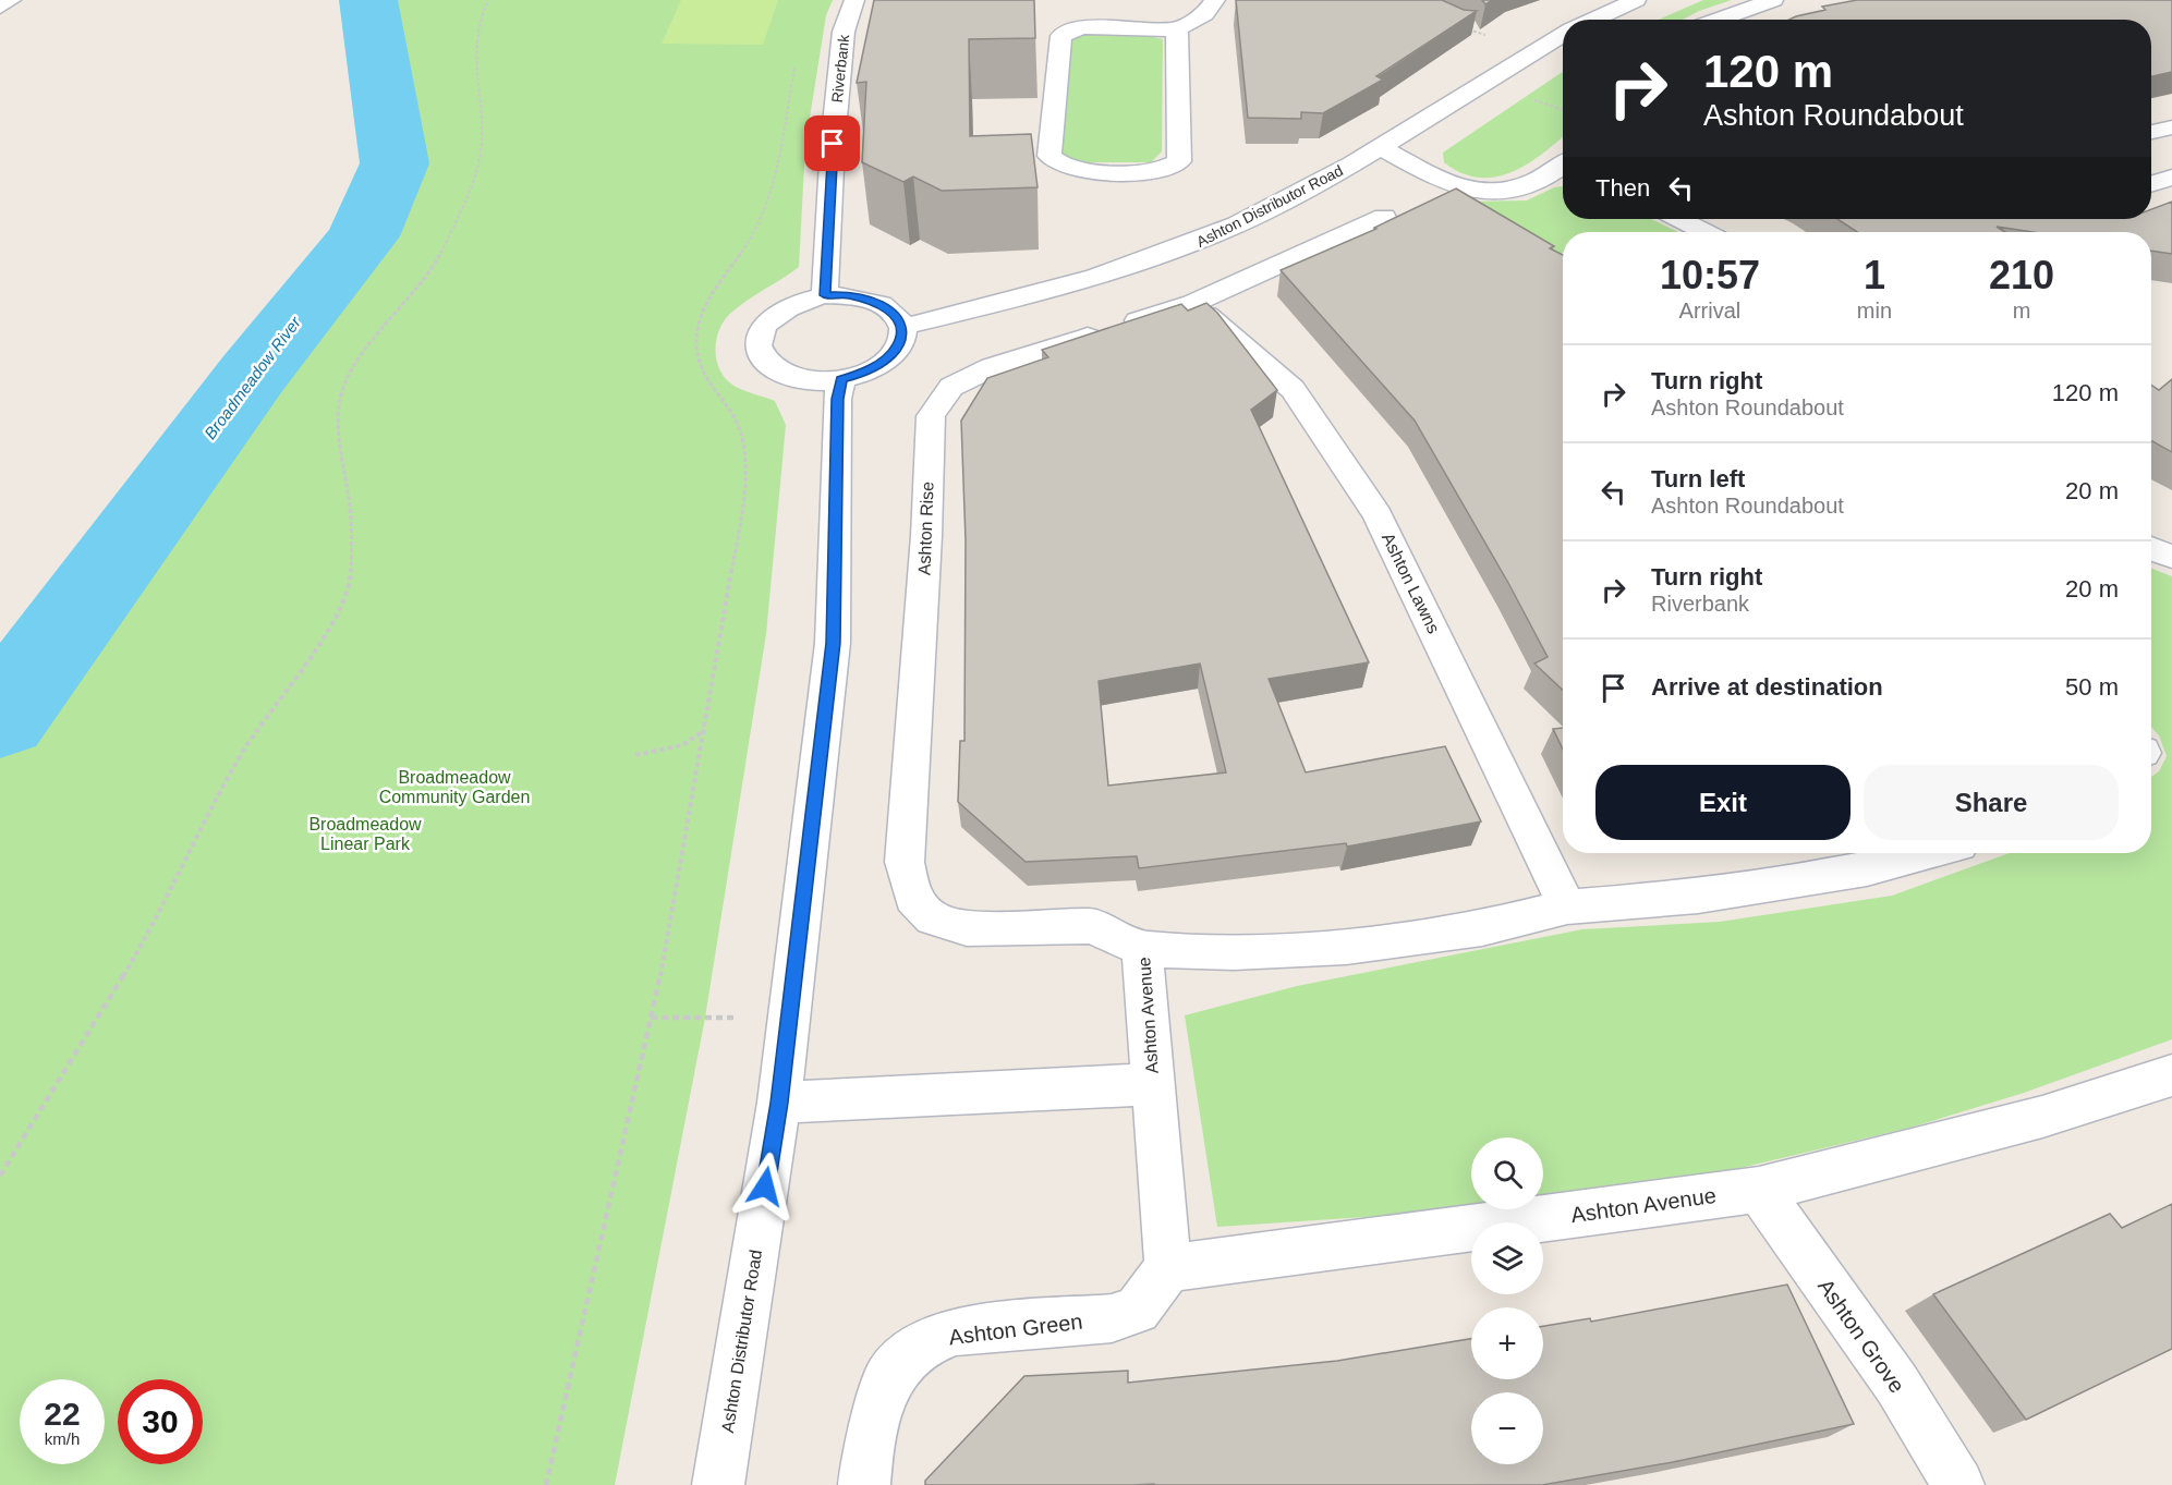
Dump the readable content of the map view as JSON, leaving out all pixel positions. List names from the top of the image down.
{
  "streets": {
    "street": [
      "Riverbank",
      "Ashton Distributor Road",
      "Ashton Rise",
      "Ashton Lawns",
      "Ashton Avenue",
      "Ashton Green",
      "Ashton Grove"
    ]
  },
  "crossings": [
    ["Riverbank", "Ashton Distributor Road"],
    ["Ashton Distributor Road", "Ashton Avenue"],
    ["Ashton Rise", "Ashton Lawns"],
    ["Ashton Rise", "Ashton Avenue"],
    ["Ashton Lawns", "Ashton Avenue"],
    ["Ashton Avenue", "Ashton Green"],
    ["Ashton Avenue", "Ashton Grove"]
  ],
  "water": ["Broadmeadow River"],
  "parks": ["Broadmeadow Community Garden", "Broadmeadow Linear Park"],
  "page": {
    "turn": ["120 m", "Ashton Roundabout"],
    "then": "Then",
    "eta": [
      "10:57",
      "Arrival",
      "1",
      "min",
      "210",
      "m"
    ],
    "list": [
      {
        "name": "Turn right",
        "note": "Ashton Roundabout",
        "value": "120 m"
      },
      {
        "name": "Turn left",
        "note": "Ashton Roundabout",
        "value": "20 m"
      },
      {
        "name": "Turn right",
        "note": "Riverbank",
        "value": "20 m"
      },
      {
        "name": "Arrive at destination",
        "value": "50 m"
      }
    ],
    "buttons": ["Exit", "Share"],
    "map_buttons": ["+", "−"],
    "speed": "22 km/h",
    "limit": "30"
  }
}
